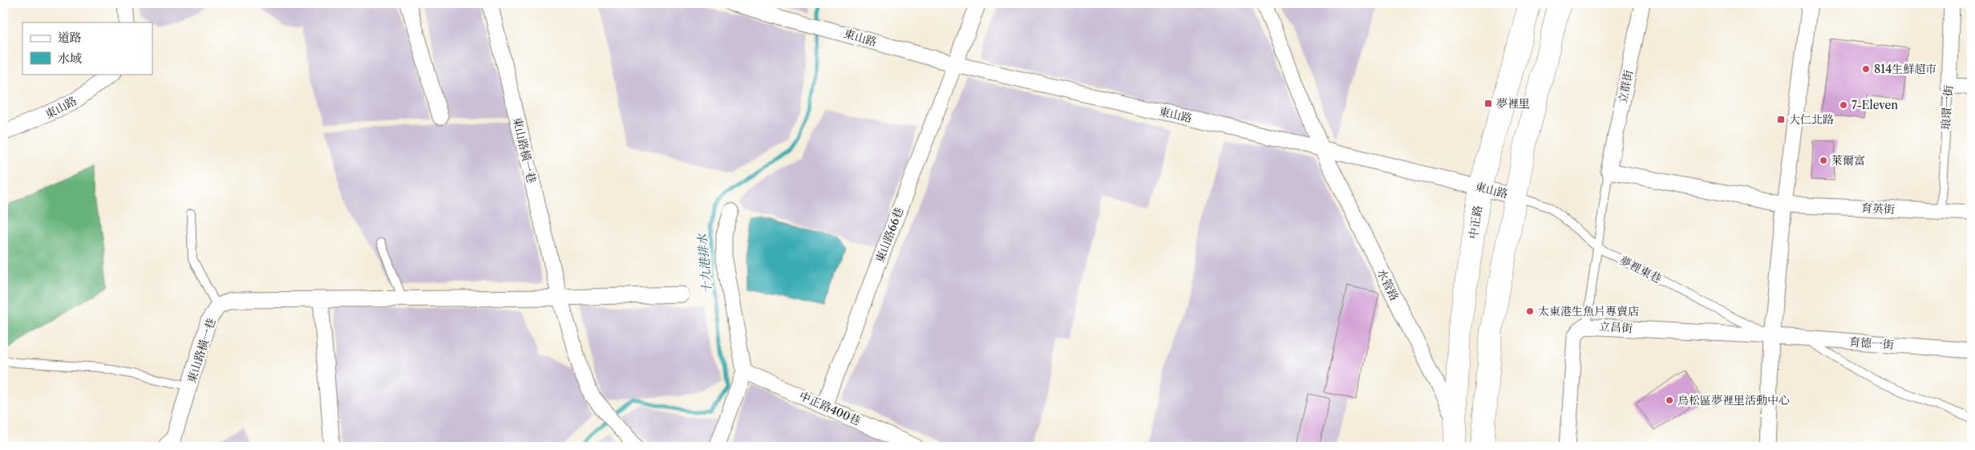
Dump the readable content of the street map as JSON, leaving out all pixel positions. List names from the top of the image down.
{
  "streets": {
    "main road": ["中正路"],
    "street": [
      "東山路",
      "立群街",
      "琅環一街",
      "東山路橫一巷",
      "育英街",
      "東山路66巷",
      "水管路",
      "立昌街",
      "育德一街",
      "中正路400巷"
    ],
    "lane": ["夢裡東巷"]
  },
  "crossings": [
    ["東山路", "中正路"],
    ["東山路", "東山路66巷"],
    ["東山路", "夢裡東巷"],
    ["東山路", "水管路"],
    ["琅環一街", "育英街"],
    ["中正路", "水管路"],
    ["東山路66巷", "中正路400巷"],
    ["夢裡東巷", "立昌街"],
    ["夢裡東巷", "育德一街"],
    ["立昌街", "育德一街"]
  ],
  "water": ["十九港排水"],
  "places": {
    "other": [
      "814生鮮超市",
      "7-Eleven",
      "萊爾富",
      "太東港生魚片專賣店",
      "鳥松區夢裡里活動中心"
    ],
    "transit": ["夢裡里", "大仁北路"]
  },
  "legend": ["道路", "水域"]
}
